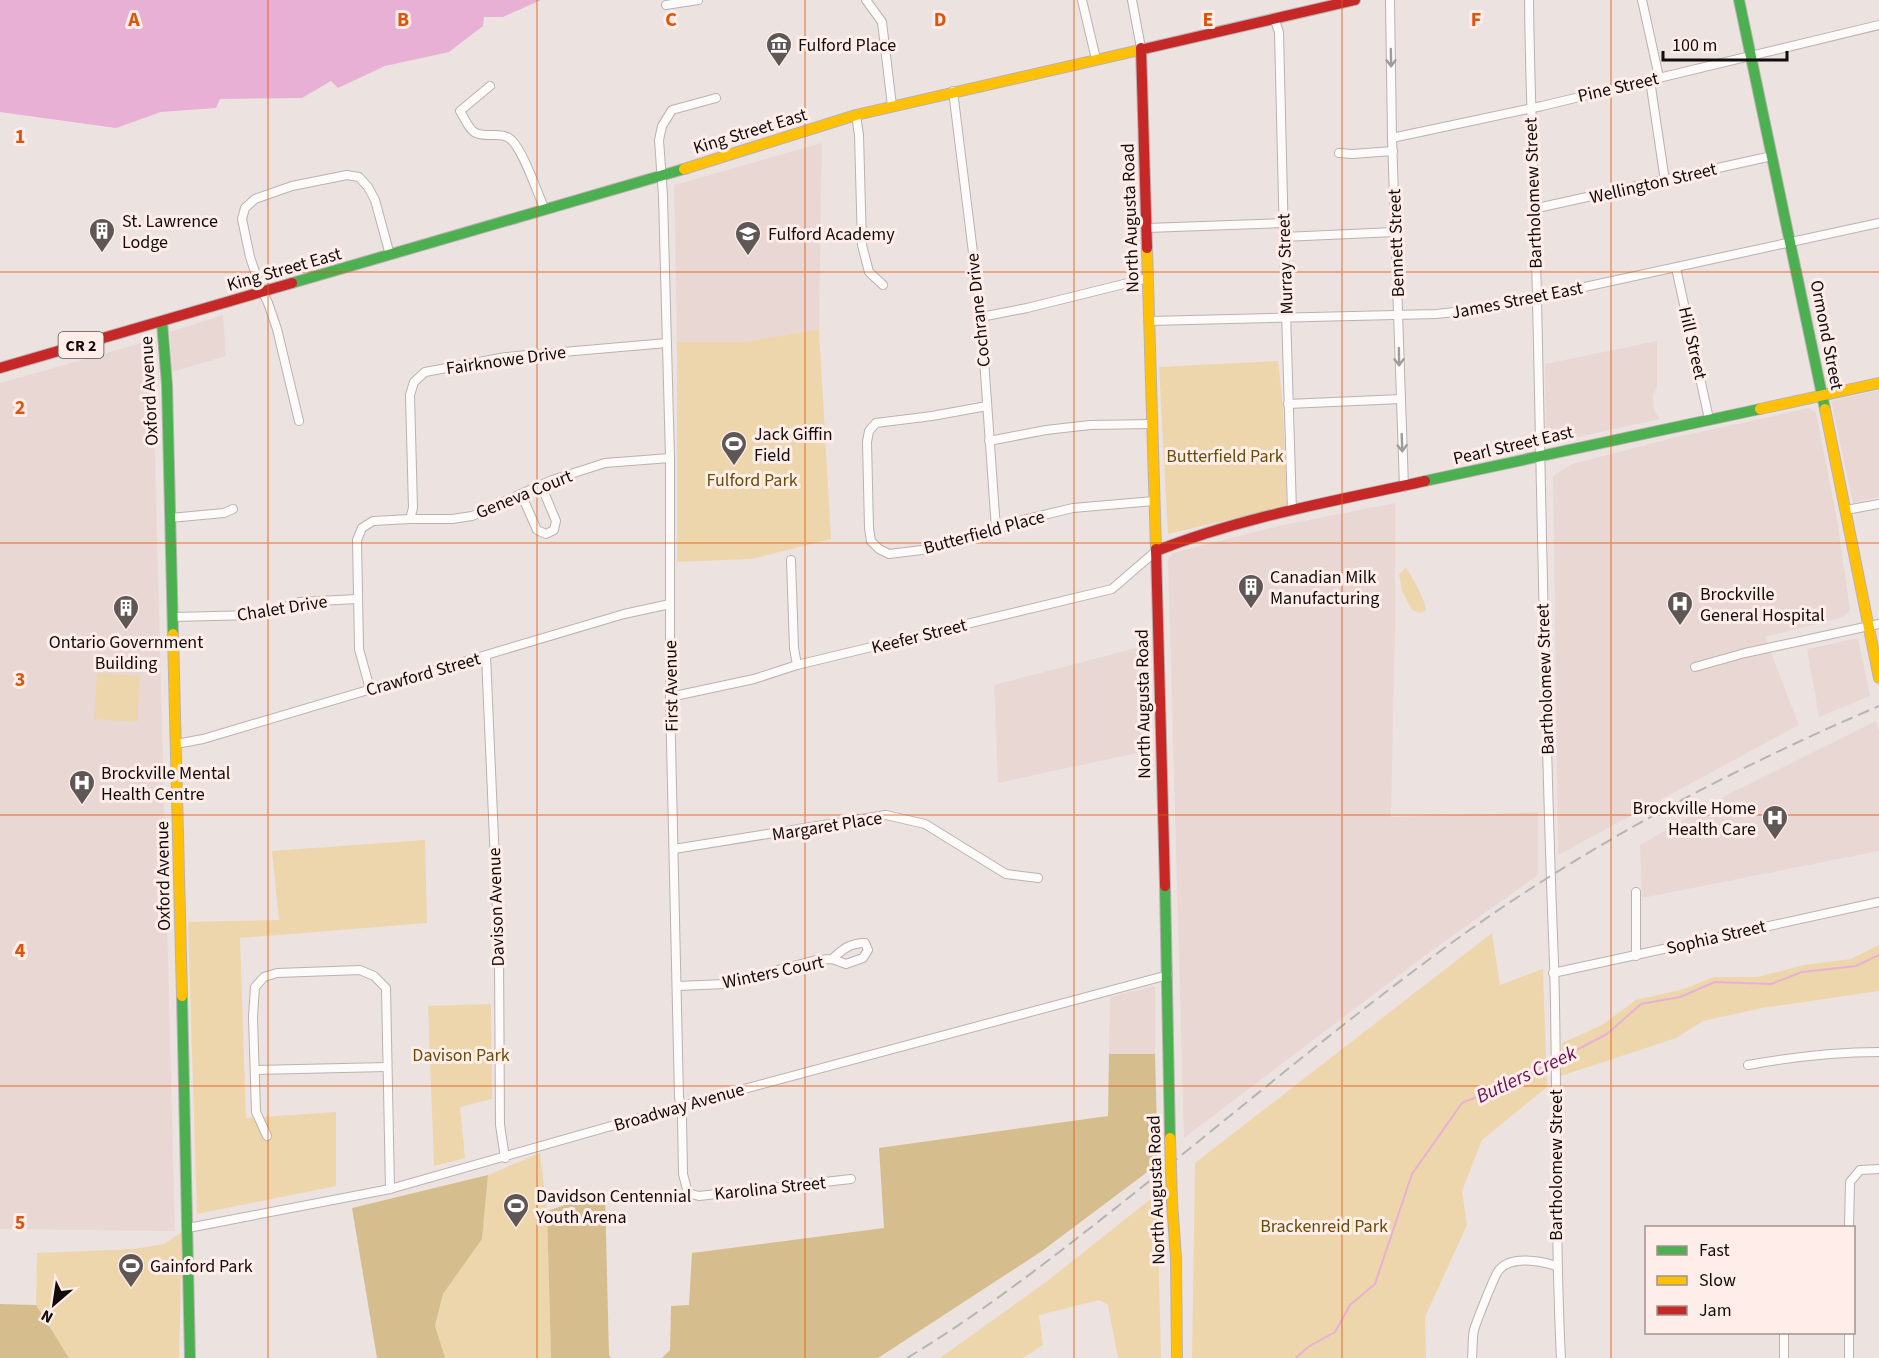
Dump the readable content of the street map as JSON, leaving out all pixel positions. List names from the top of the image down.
{
  "streets": {
    "main road": [
      "King Street East",
      "North Augusta Road",
      "Ormond Street",
      "CR 2",
      "Oxford Avenue",
      "Pearl Street East"
    ],
    "street": [
      "Pine Street",
      "Wellington Street",
      "Bartholomew Street",
      "Bennett Street",
      "Murray Street",
      "James Street East",
      "Cochrane Drive",
      "Hill Street",
      "Fairknowe Drive",
      "Geneva Court",
      "Butterfield Place",
      "Chalet Drive",
      "Keefer Street",
      "Crawford Street",
      "First Avenue",
      "Margaret Place",
      "Davison Avenue",
      "Sophia Street",
      "Winters Court",
      "Broadway Avenue",
      "Karolina Street"
    ]
  },
  "crossings": [
    ["Pine Street", "Bartholomew Street"],
    ["Pine Street", "Bennett Street"],
    ["Pine Street", "Ormond Street"],
    ["King Street East", "North Augusta Road"],
    ["King Street East", "Murray Street"],
    ["King Street East", "Cochrane Drive"],
    ["King Street East", "CR 2"],
    ["King Street East", "Oxford Avenue"],
    ["King Street East", "First Avenue"],
    ["Wellington Street", "Bartholomew Street"],
    ["Wellington Street", "Ormond Street"],
    ["Bartholomew Street", "James Street East"],
    ["Bartholomew Street", "Pearl Street East"],
    ["Bartholomew Street", "Sophia Street"],
    ["North Augusta Road", "James Street East"],
    ["North Augusta Road", "Pearl Street East"],
    ["North Augusta Road", "Butterfield Place"],
    ["North Augusta Road", "Keefer Street"],
    ["North Augusta Road", "Broadway Avenue"],
    ["Bennett Street", "James Street East"],
    ["Bennett Street", "Pearl Street East"],
    ["Murray Street", "James Street East"],
    ["Murray Street", "Pearl Street East"],
    ["James Street East", "Ormond Street"],
    ["James Street East", "Hill Street"],
    ["Cochrane Drive", "Butterfield Place"],
    ["Ormond Street", "Pearl Street East"],
    ["Hill Street", "Pearl Street East"],
    ["CR 2", "Oxford Avenue"],
    ["Fairknowe Drive", "Geneva Court"],
    ["Fairknowe Drive", "First Avenue"],
    ["Oxford Avenue", "Chalet Drive"],
    ["Oxford Avenue", "Crawford Street"],
    ["Oxford Avenue", "Broadway Avenue"],
    ["Pearl Street East", "Keefer Street"],
    ["Geneva Court", "Chalet Drive"],
    ["Geneva Court", "Crawford Street"],
    ["Geneva Court", "First Avenue"],
    ["Keefer Street", "First Avenue"],
    ["Crawford Street", "First Avenue"],
    ["Crawford Street", "Davison Avenue"],
    ["First Avenue", "Margaret Place"],
    ["First Avenue", "Winters Court"],
    ["First Avenue", "Broadway Avenue"],
    ["First Avenue", "Karolina Street"],
    ["Davison Avenue", "Broadway Avenue"]
  ],
  "one_way": ["Bennett Street"],
  "water": ["Butlers Creek"],
  "parks": [
    "Butterfield Park",
    "Fulford Park",
    "Davison Park",
    "Brackenreid Park"
  ],
  "places": {
    "museum": ["Fulford Place"],
    "building": ["St. Lawrence Lodge", "Canadian Milk Manufacturing", "Ontario Government Building"],
    "school or university": ["Fulford Academy"],
    "sports": ["Jack Giffin Field", "Davidson Centennial Youth Arena", "Gainford Park"],
    "hospital": ["Brockville General Hospital", "Brockville Mental Health Centre", "Brockville Home Health Care"]
  },
  "legend": ["Fast", "Slow", "Jam"],
  "scale_bar": "100 m",
  "north": "bottom left",
  "grid": {
    "columns": [
      "A",
      "B",
      "C",
      "D",
      "E",
      "F"
    ],
    "rows": [
      "1",
      "2",
      "3",
      "4",
      "5"
    ]
  }
}
